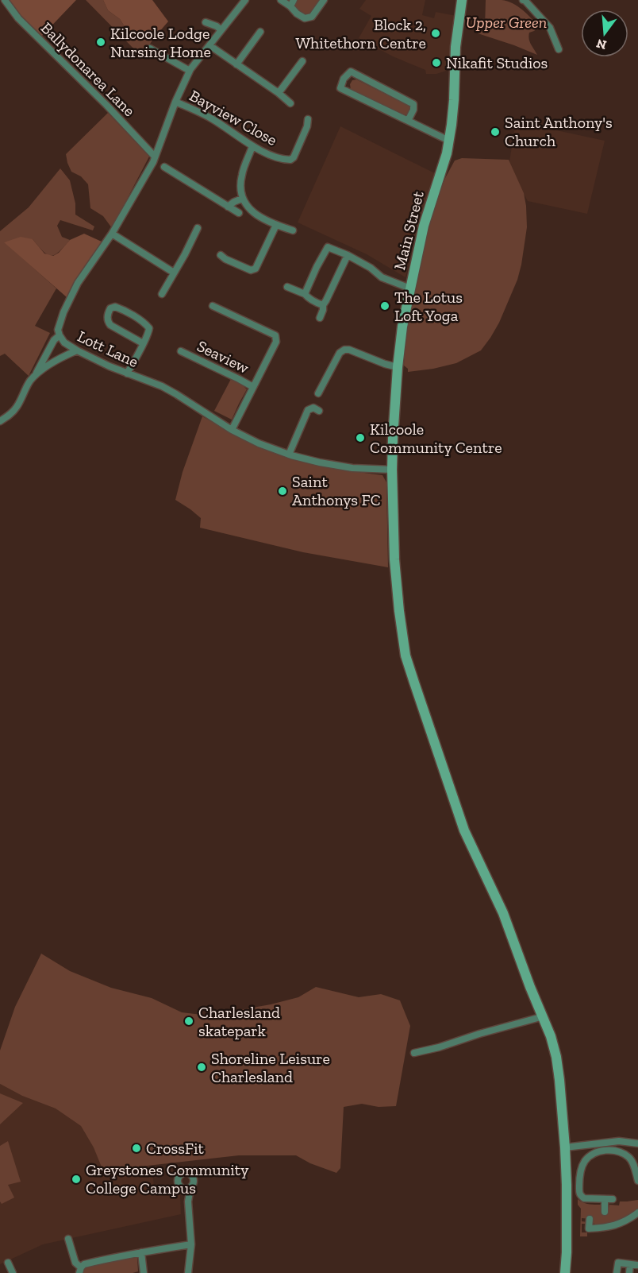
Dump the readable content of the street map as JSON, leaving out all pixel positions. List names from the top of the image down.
{
  "streets": {
    "main road": ["Main Street"],
    "street": [
      "Ballydonarea Lane",
      "Bayview Close",
      "Lott Lane",
      "Seaview"
    ]
  },
  "crossings": [
    ["Ballydonarea Lane", "Lott Lane"],
    ["Bayview Close", "Lott Lane"],
    ["Main Street", "Lott Lane"],
    ["Lott Lane", "Seaview"]
  ],
  "parks": ["Upper Green"],
  "places": [
    "Block 2, Whitethorn Centre",
    "Kilcoole Lodge Nursing Home",
    "Nikafit Studios",
    "Saint Anthony's Church",
    "The Lotus Loft Yoga",
    "Kilcoole Community Centre",
    "Saint Anthonys FC",
    "Charlesland skatepark",
    "Shoreline Leisure Charlesland",
    "CrossFit",
    "Greystones Community College Campus"
  ],
  "north": "bottom"
}
